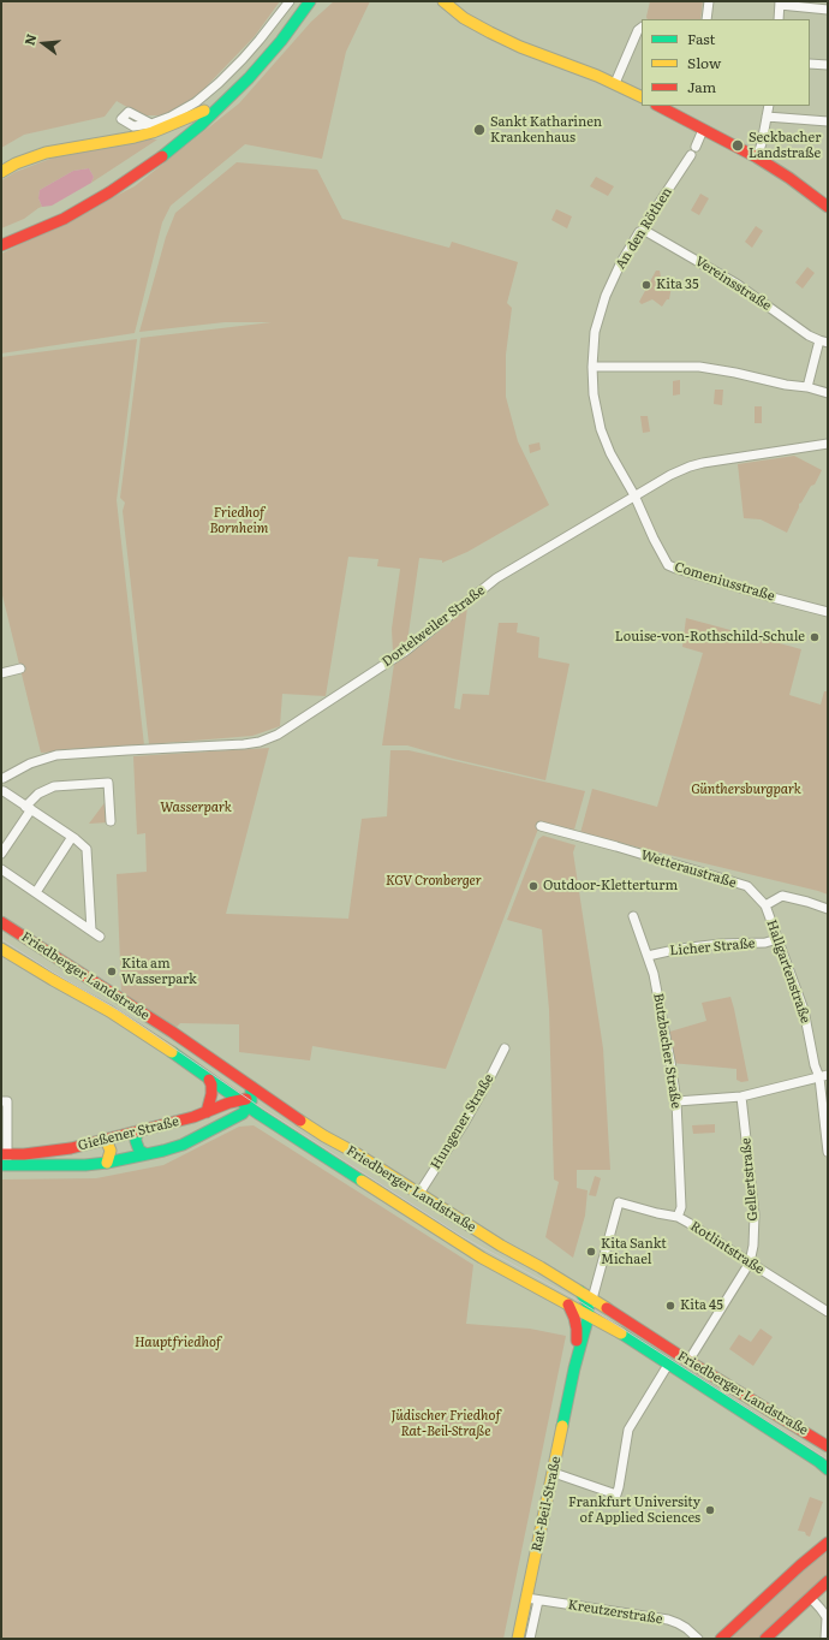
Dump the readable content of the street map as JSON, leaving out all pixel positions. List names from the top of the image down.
{
  "streets": {
    "main road": ["Friedberger Landstraße", "Gießener Straße", "Rat-Beil-Straße"],
    "street": [
      "An den Röthen",
      "Vereinsstraße",
      "Comeniusstraße",
      "Dortelweiler Straße",
      "Wetteraustraße",
      "Licher Straße",
      "Hallgartenstraße",
      "Butzbacher Straße",
      "Hungener Straße",
      "Gellertstraße",
      "Rotlintstraße",
      "Kreutzerstraße"
    ]
  },
  "crossings": [
    ["An den Röthen", "Vereinsstraße"],
    ["An den Röthen", "Comeniusstraße"],
    ["An den Röthen", "Dortelweiler Straße"],
    ["Comeniusstraße", "Dortelweiler Straße"],
    ["Wetteraustraße", "Hallgartenstraße"],
    ["Licher Straße", "Hallgartenstraße"],
    ["Licher Straße", "Butzbacher Straße"],
    ["Friedberger Landstraße", "Hungener Straße"],
    ["Friedberger Landstraße", "Gießener Straße"],
    ["Friedberger Landstraße", "Gellertstraße"],
    ["Friedberger Landstraße", "Rotlintstraße"],
    ["Friedberger Landstraße", "Rat-Beil-Straße"],
    ["Butzbacher Straße", "Rotlintstraße"],
    ["Gellertstraße", "Rotlintstraße"],
    ["Rat-Beil-Straße", "Kreutzerstraße"]
  ],
  "parks": [
    "Friedhof Bornheim",
    "Günthersburgpark",
    "Wasserpark",
    "KGV Cronberger",
    "Hauptfriedhof",
    "Jüdischer Friedhof Rat-Beil-Straße"
  ],
  "places": [
    "Sankt Katharinen Krankenhaus",
    "Seckbacher Landstraße",
    "Kita 35",
    "Louise-von-Rothschild-Schule",
    "Outdoor-Kletterturm",
    "Kita am Wasserpark",
    "Kita Sankt Michael",
    "Kita 45",
    "Frankfurt University of Applied Sciences"
  ],
  "legend": ["Fast", "Slow", "Jam"],
  "north": "left"
}
